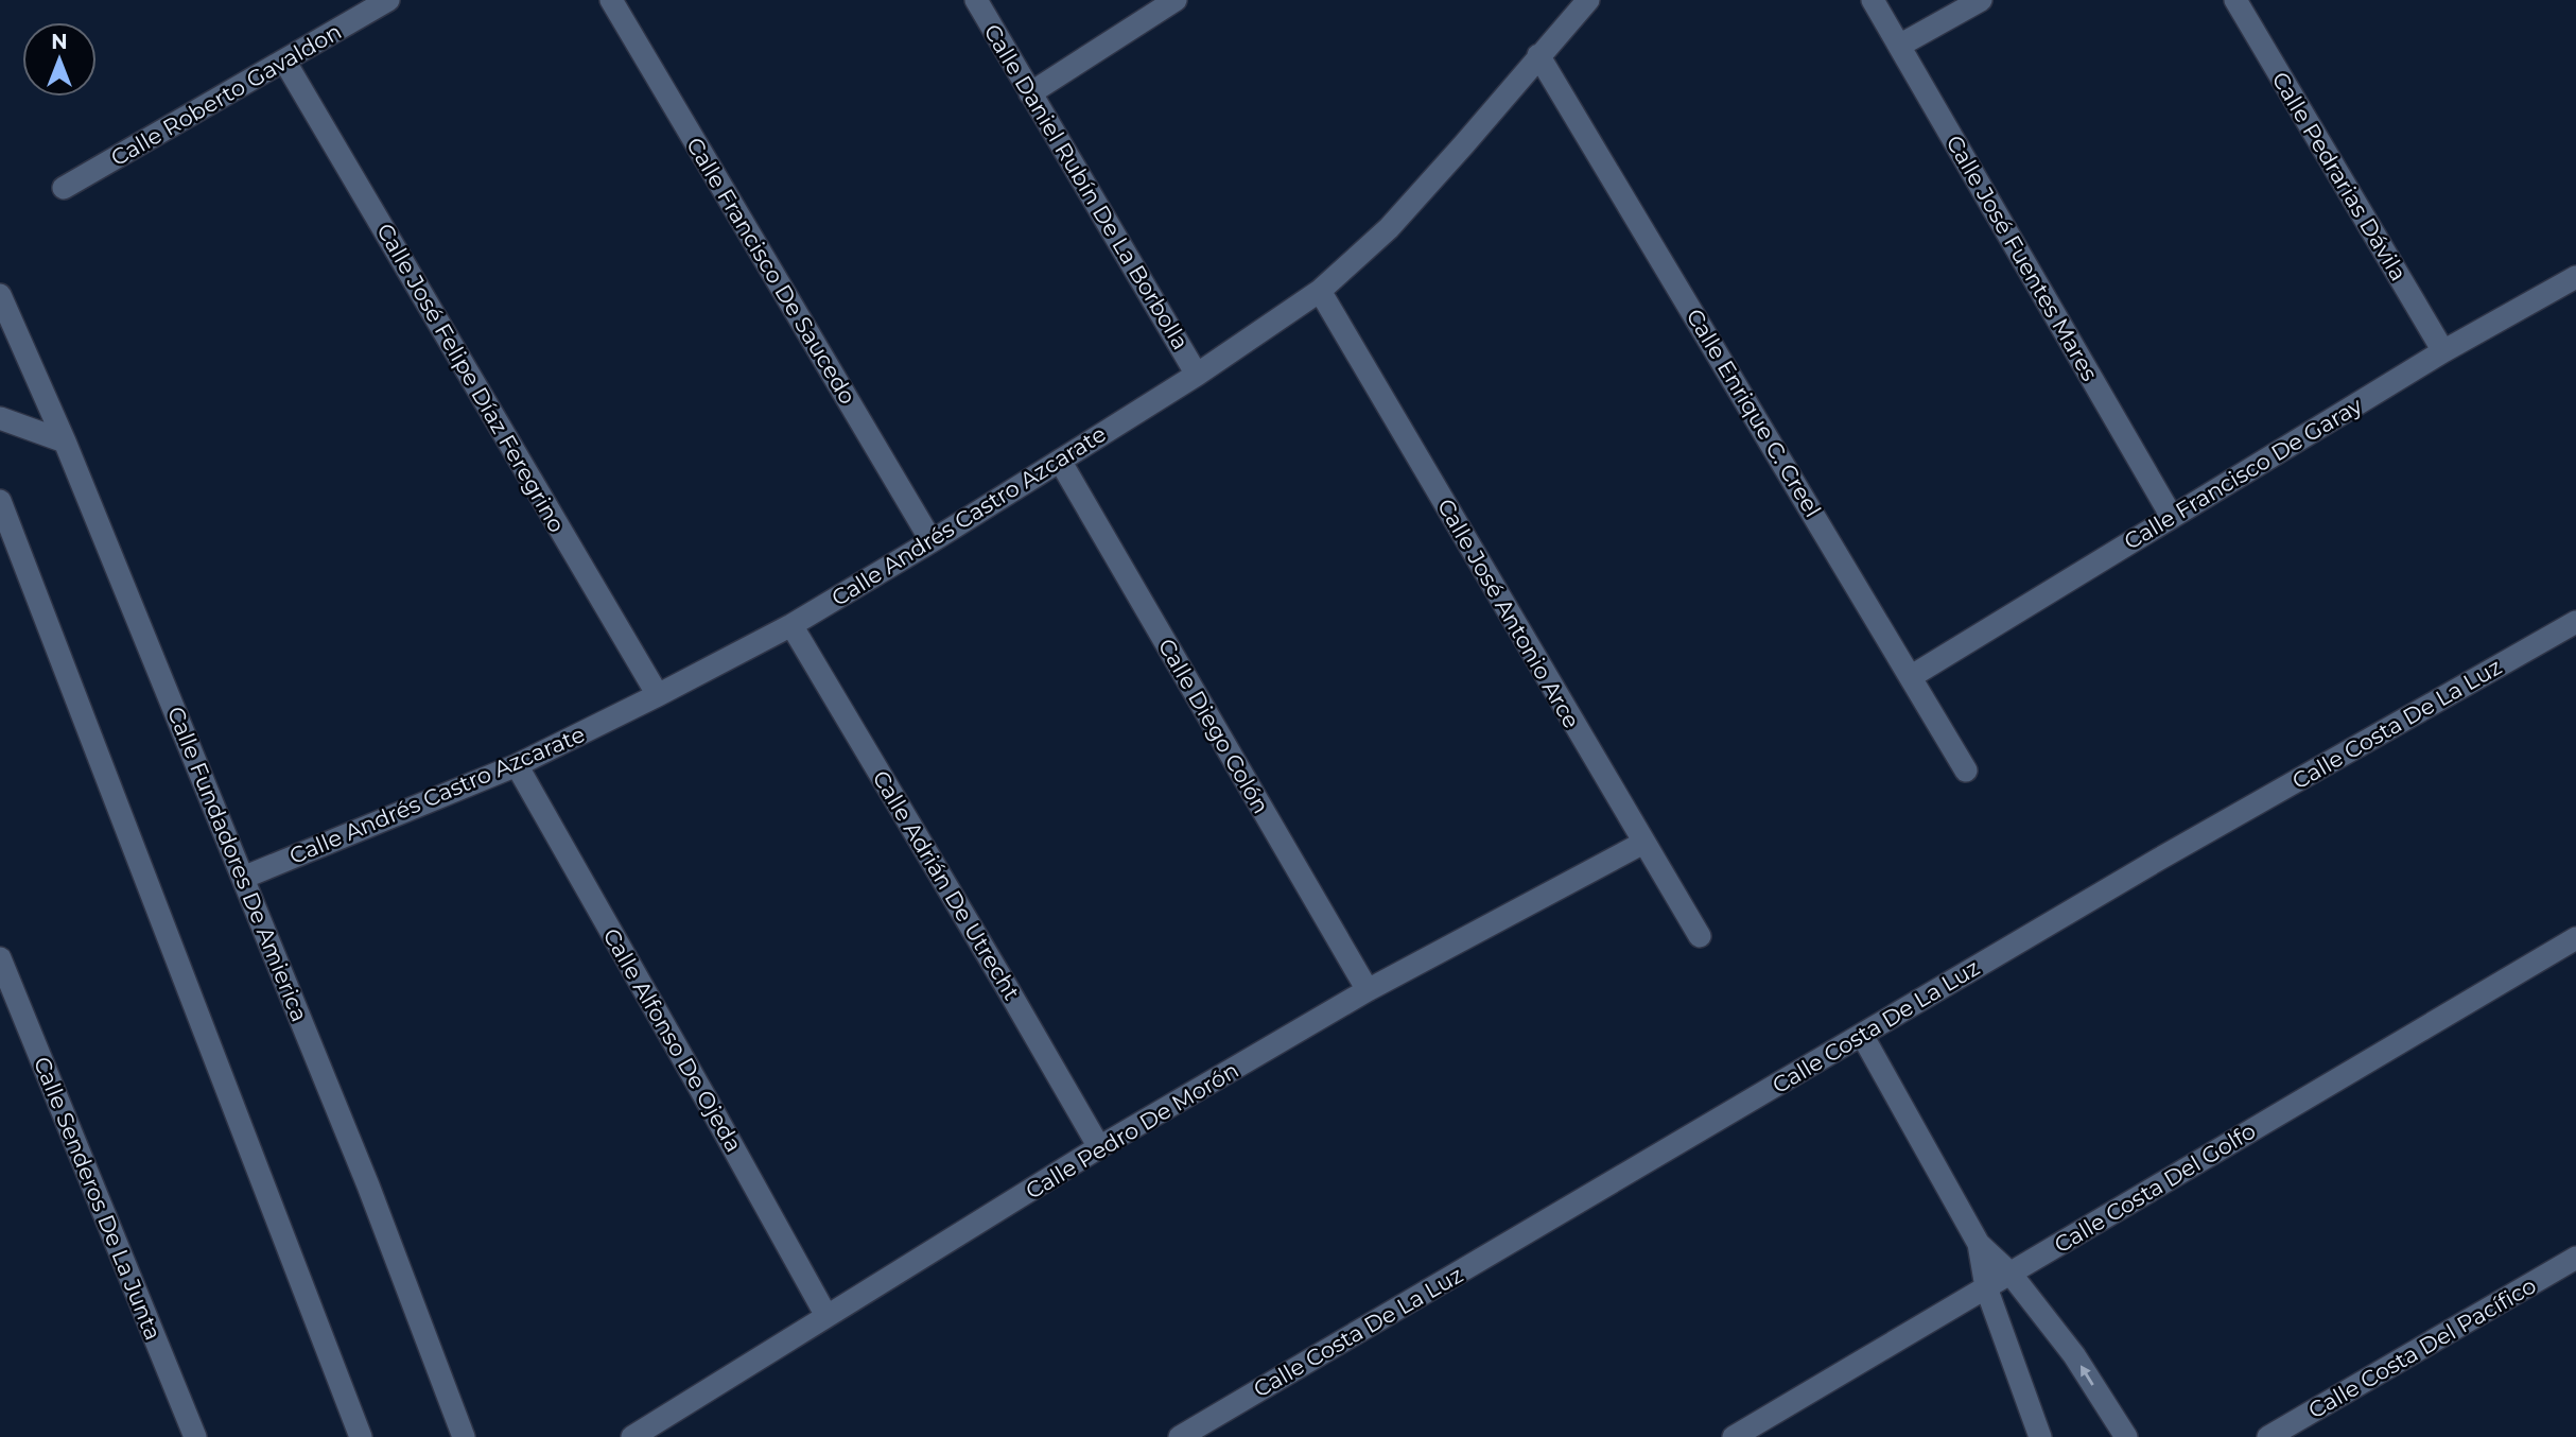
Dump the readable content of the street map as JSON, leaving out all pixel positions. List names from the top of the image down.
{
  "streets": {
    "street": [
      "Calle Roberto Gavaldon",
      "Calle Pedrarias Dávila",
      "Calle Daniel Rubín De La Borbolla",
      "Calle José Fuentes Mares",
      "Calle Francisco De Saucedo",
      "Calle José Felipe Díaz Feregrino",
      "Calle Enrique C. Creel",
      "Calle Francisco De Garay",
      "Calle Andrés Castro Azcarate",
      "Calle José Antonio Arce",
      "Calle Costa De La Luz",
      "Calle Diego Colón",
      "Calle Fundadores De Amierica",
      "Calle Adrián De Utrecht",
      "Calle Alfonso De Ojeda",
      "Calle Pedro De Morón",
      "Calle Costa Del Golfo",
      "Calle Senderos De La Junta",
      "Calle Costa Del Pacífico"
    ]
  },
  "crossings": [
    ["Calle Roberto Gavaldon", "Calle José Felipe Díaz Feregrino"],
    ["Calle Pedrarias Dávila", "Calle Francisco De Garay"],
    ["Calle Daniel Rubín De La Borbolla", "Calle Andrés Castro Azcarate"],
    ["Calle José Fuentes Mares", "Calle Francisco De Garay"],
    ["Calle Francisco De Saucedo", "Calle Andrés Castro Azcarate"],
    ["Calle José Felipe Díaz Feregrino", "Calle Andrés Castro Azcarate"],
    ["Calle Enrique C. Creel", "Calle Francisco De Garay"],
    ["Calle Enrique C. Creel", "Calle Andrés Castro Azcarate"],
    ["Calle Andrés Castro Azcarate", "Calle José Antonio Arce"],
    ["Calle Andrés Castro Azcarate", "Calle Diego Colón"],
    ["Calle Andrés Castro Azcarate", "Calle Fundadores De Amierica"],
    ["Calle Andrés Castro Azcarate", "Calle Adrián De Utrecht"],
    ["Calle Andrés Castro Azcarate", "Calle Alfonso De Ojeda"],
    ["Calle José Antonio Arce", "Calle Pedro De Morón"],
    ["Calle Diego Colón", "Calle Pedro De Morón"],
    ["Calle Adrián De Utrecht", "Calle Pedro De Morón"],
    ["Calle Alfonso De Ojeda", "Calle Pedro De Morón"]
  ],
  "north": "top"
}
